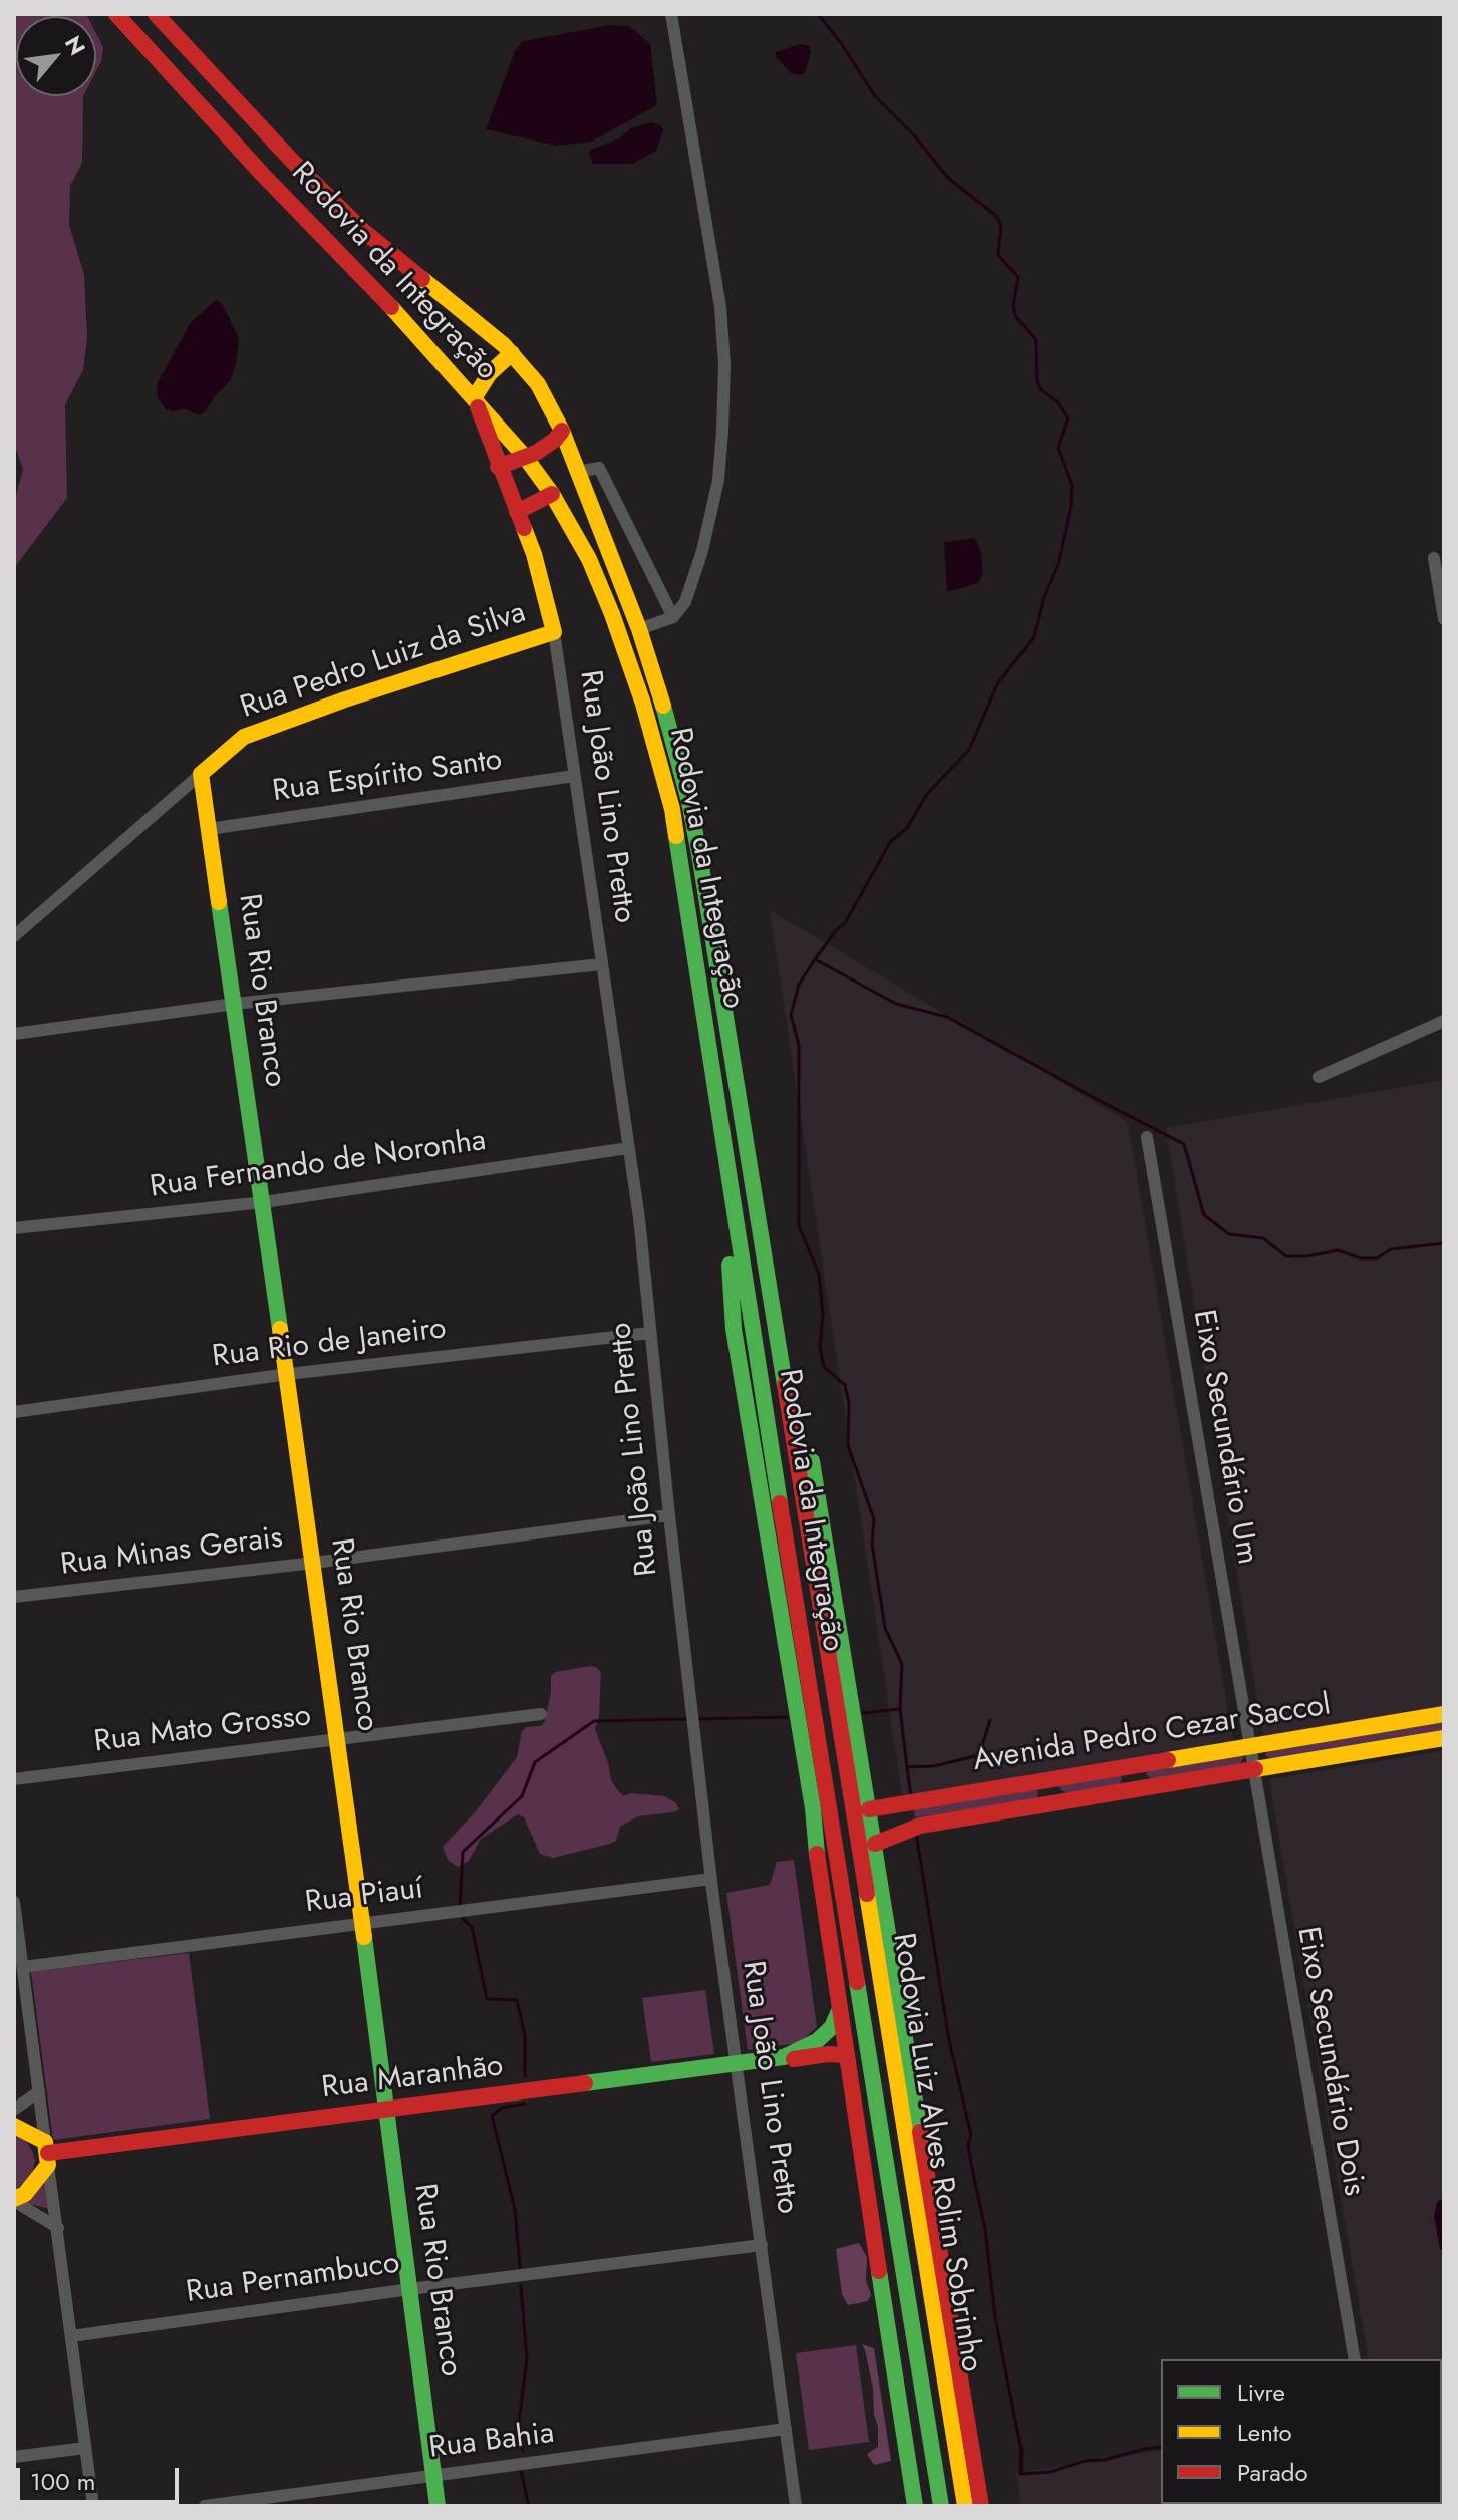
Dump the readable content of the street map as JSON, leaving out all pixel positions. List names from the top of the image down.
{
  "streets": {
    "main road": [
      "Rodovia da Integração",
      "Rua Pedro Luiz da Silva",
      "Rua João Lino Pretto",
      "Rua Rio Branco",
      "Avenida Pedro Cezar Saccol",
      "Rua Maranhão",
      "Rodovia Luiz Alves Rolim Sobrinho"
    ],
    "street": [
      "Rua Espírito Santo",
      "Rua Fernando de Noronha",
      "Rua Rio de Janeiro",
      "Eixo Secundário Um",
      "Rua Minas Gerais",
      "Rua Mato Grosso",
      "Rua Piauí",
      "Eixo Secundário Dois",
      "Rua Pernambuco",
      "Rua Bahia"
    ]
  },
  "crossings": [
    ["Rodovia da Integração", "Rua João Lino Pretto"],
    ["Rodovia da Integração", "Avenida Pedro Cezar Saccol"],
    ["Rodovia da Integração", "Rodovia Luiz Alves Rolim Sobrinho"],
    ["Rua Pedro Luiz da Silva", "Rua João Lino Pretto"],
    ["Rua Pedro Luiz da Silva", "Rua Rio Branco"],
    ["Rua Espírito Santo", "Rua João Lino Pretto"],
    ["Rua Espírito Santo", "Rua Rio Branco"],
    ["Rua João Lino Pretto", "Rua Fernando de Noronha"],
    ["Rua João Lino Pretto", "Rua Rio de Janeiro"],
    ["Rua João Lino Pretto", "Rua Minas Gerais"],
    ["Rua João Lino Pretto", "Rua Piauí"],
    ["Rua João Lino Pretto", "Rua Maranhão"],
    ["Rua João Lino Pretto", "Rua Pernambuco"],
    ["Rua João Lino Pretto", "Rua Bahia"],
    ["Rua Rio Branco", "Rua Fernando de Noronha"],
    ["Rua Rio Branco", "Rua Rio de Janeiro"],
    ["Rua Rio Branco", "Rua Minas Gerais"],
    ["Rua Rio Branco", "Rua Mato Grosso"],
    ["Rua Rio Branco", "Rua Piauí"],
    ["Rua Rio Branco", "Rua Maranhão"],
    ["Rua Rio Branco", "Rua Pernambuco"],
    ["Rua Rio Branco", "Rua Bahia"],
    ["Eixo Secundário Um", "Avenida Pedro Cezar Saccol"],
    ["Eixo Secundário Um", "Eixo Secundário Dois"],
    ["Avenida Pedro Cezar Saccol", "Eixo Secundário Dois"],
    ["Avenida Pedro Cezar Saccol", "Rodovia Luiz Alves Rolim Sobrinho"]
  ],
  "legend": ["Livre", "Lento", "Parado"],
  "scale_bar": "100 m",
  "north": "top right"
}
